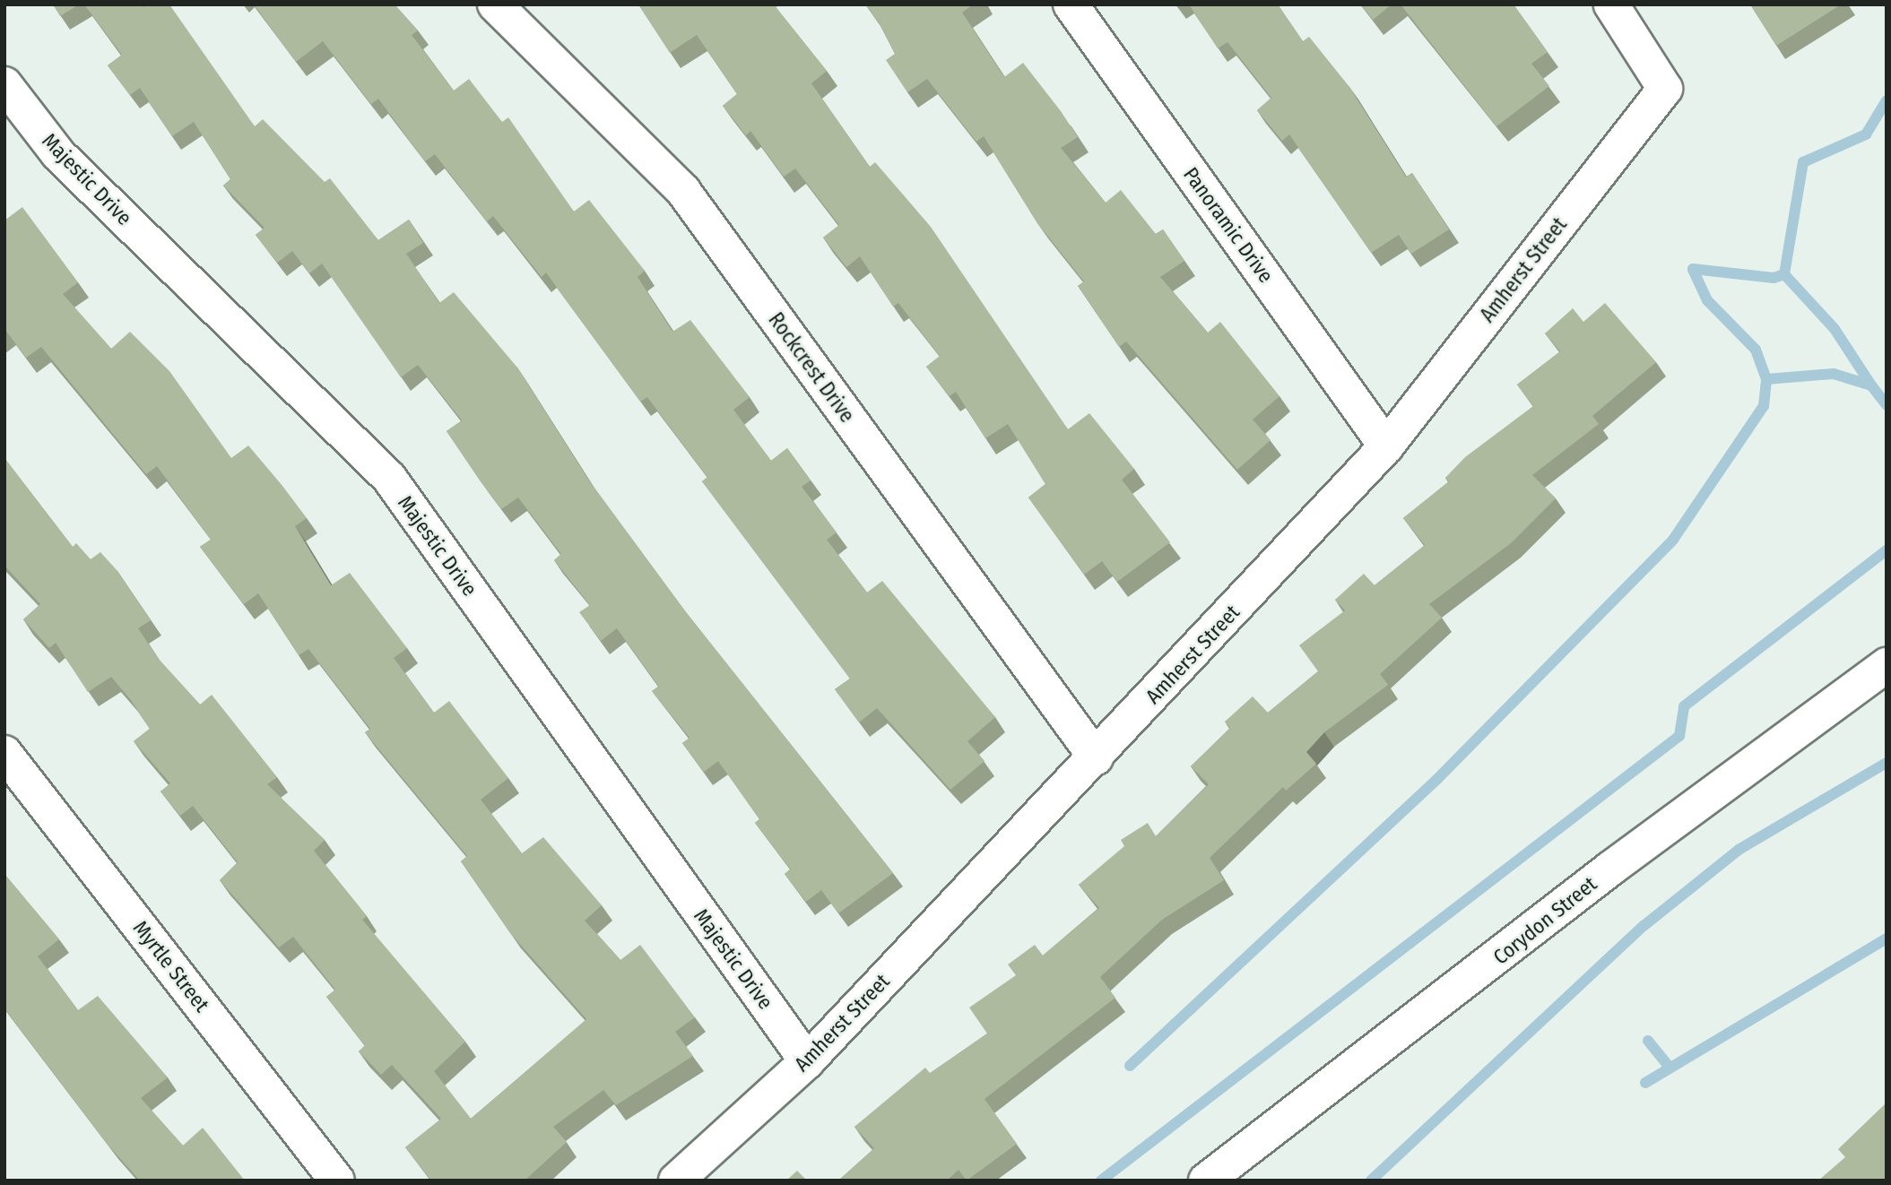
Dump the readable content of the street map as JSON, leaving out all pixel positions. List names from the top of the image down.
{
  "streets": {
    "street": [
      "Majestic Drive",
      "Panoramic Drive",
      "Amherst Street",
      "Rockcrest Drive",
      "Corydon Street",
      "Myrtle Street"
    ]
  },
  "crossings": [
    ["Majestic Drive", "Amherst Street"],
    ["Panoramic Drive", "Amherst Street"],
    ["Amherst Street", "Rockcrest Drive"]
  ]
}
